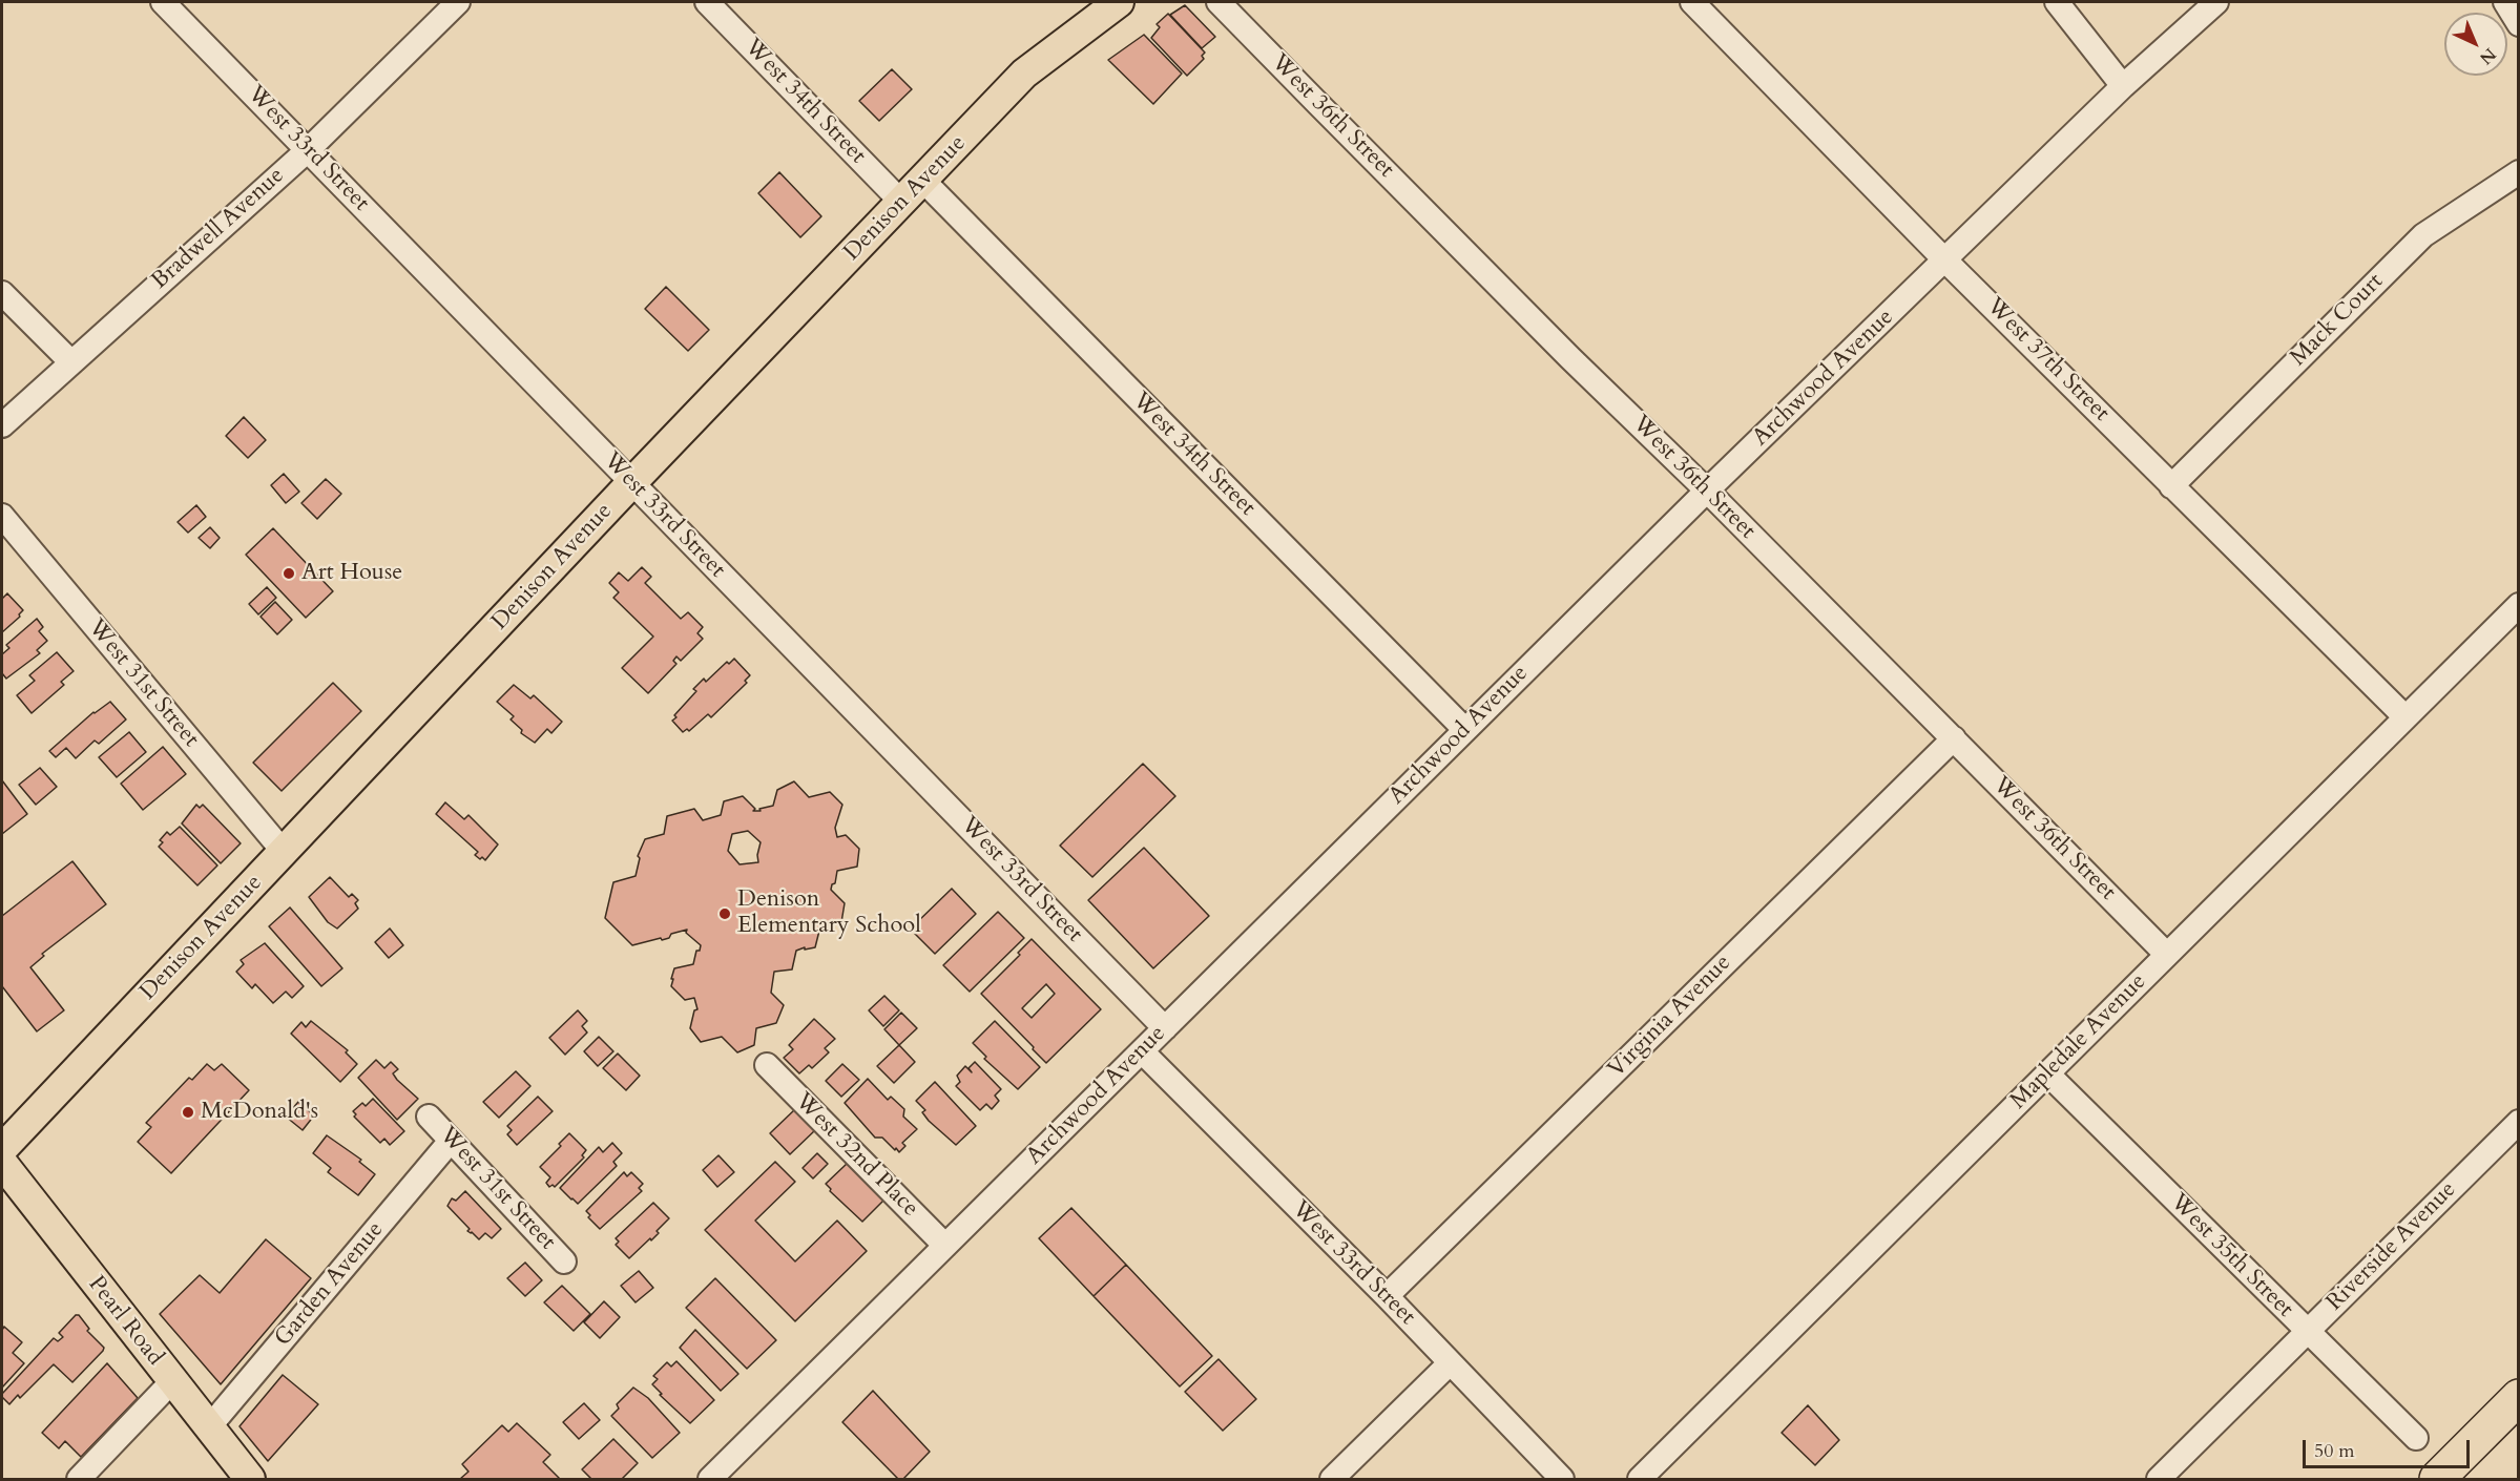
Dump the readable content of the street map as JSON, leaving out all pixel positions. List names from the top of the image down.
{
  "streets": {
    "main road": ["Denison Avenue", "Pearl Road"],
    "street": [
      "West 34th Street",
      "West 36th Street",
      "West 33rd Street",
      "Bradwell Avenue",
      "Mack Court",
      "West 37th Street",
      "Archwood Avenue",
      "West 31st Street",
      "Virginia Avenue",
      "Mapledale Avenue",
      "West 32nd Place",
      "Riverside Avenue",
      "West 35th Street",
      "Garden Avenue"
    ]
  },
  "crossings": [
    ["West 34th Street", "Denison Avenue"],
    ["West 34th Street", "Archwood Avenue"],
    ["West 36th Street", "Archwood Avenue"],
    ["West 36th Street", "Virginia Avenue"],
    ["West 36th Street", "Mapledale Avenue"],
    ["West 33rd Street", "Denison Avenue"],
    ["West 33rd Street", "Bradwell Avenue"],
    ["West 33rd Street", "Archwood Avenue"],
    ["West 33rd Street", "Virginia Avenue"],
    ["Denison Avenue", "West 31st Street"],
    ["Mack Court", "West 37th Street"],
    ["West 37th Street", "Archwood Avenue"],
    ["West 37th Street", "Mapledale Avenue"],
    ["Archwood Avenue", "West 32nd Place"],
    ["West 31st Street", "Garden Avenue"],
    ["Mapledale Avenue", "West 35th Street"],
    ["Riverside Avenue", "West 35th Street"],
    ["Garden Avenue", "Pearl Road"]
  ],
  "places": ["Art House", "Denison Elementary School", "McDonald's"],
  "scale_bar": "50 m",
  "north": "bottom right"
}
